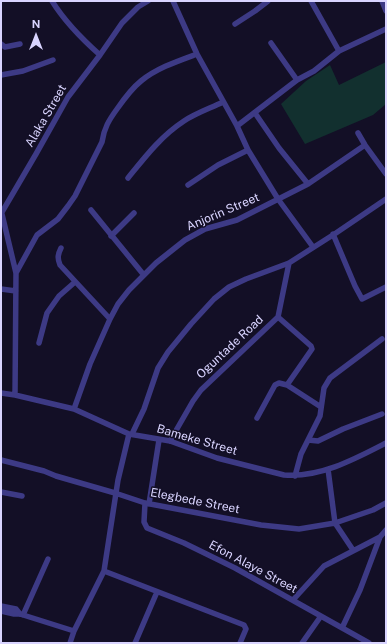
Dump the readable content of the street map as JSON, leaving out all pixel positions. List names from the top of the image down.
{
  "streets": {
    "street": [
      "Alaka Street",
      "Anjorin Street",
      "Oguntade Road",
      "Bameke Street",
      "Elegbede Street",
      "Efon Alaye Street"
    ]
  },
  "crossings": [
    ["Anjorin Street", "Bameke Street"],
    ["Oguntade Road", "Bameke Street"],
    ["Elegbede Street", "Efon Alaye Street"]
  ],
  "north": "top"
}
